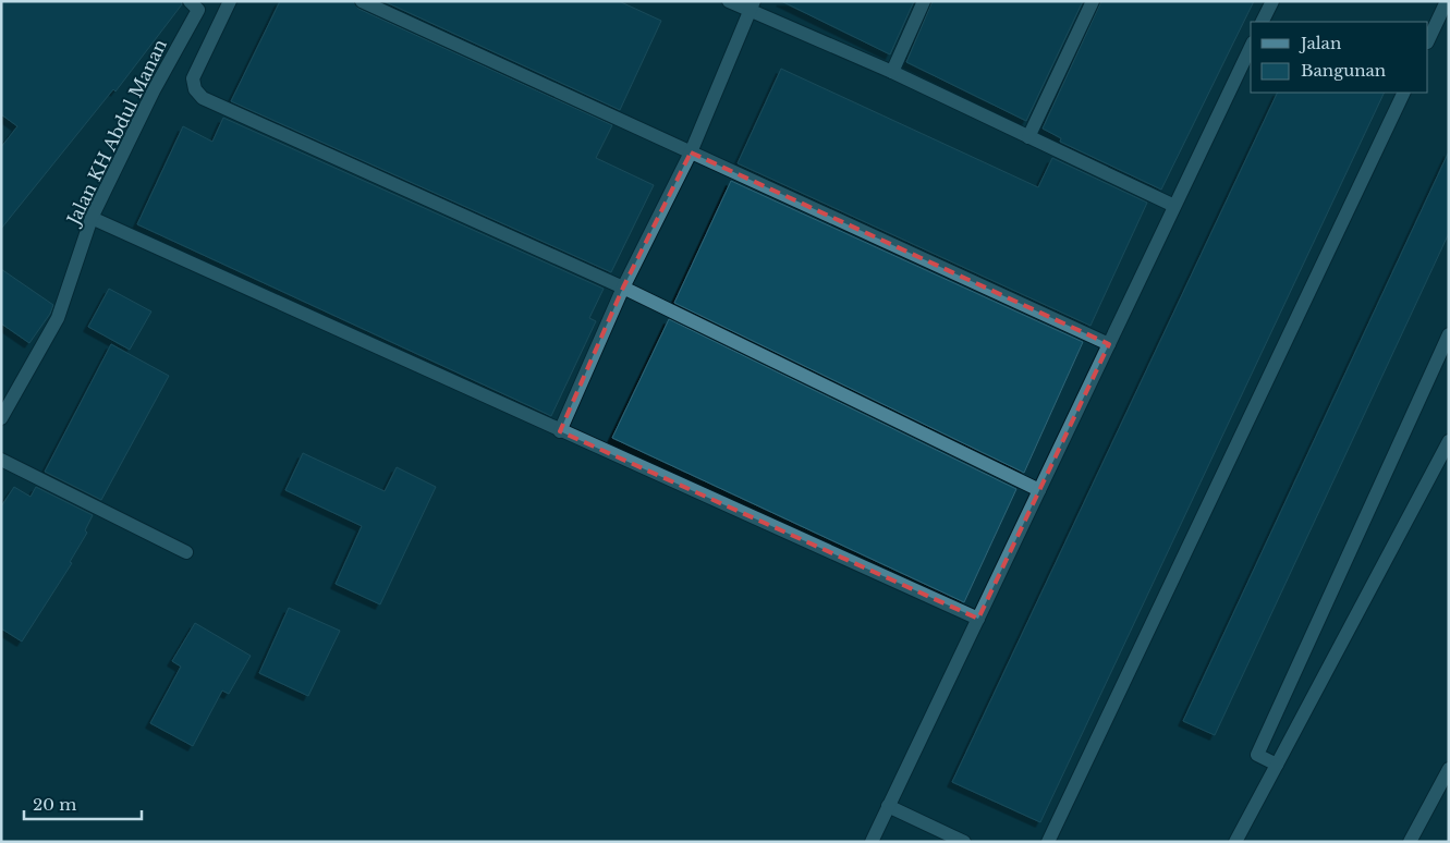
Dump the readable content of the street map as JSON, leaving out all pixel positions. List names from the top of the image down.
{
  "streets": {
    "street": ["Jalan KH Abdul Manan"]
  },
  "legend": ["Jalan", "Bangunan"],
  "scale_bar": "20 m"
}
